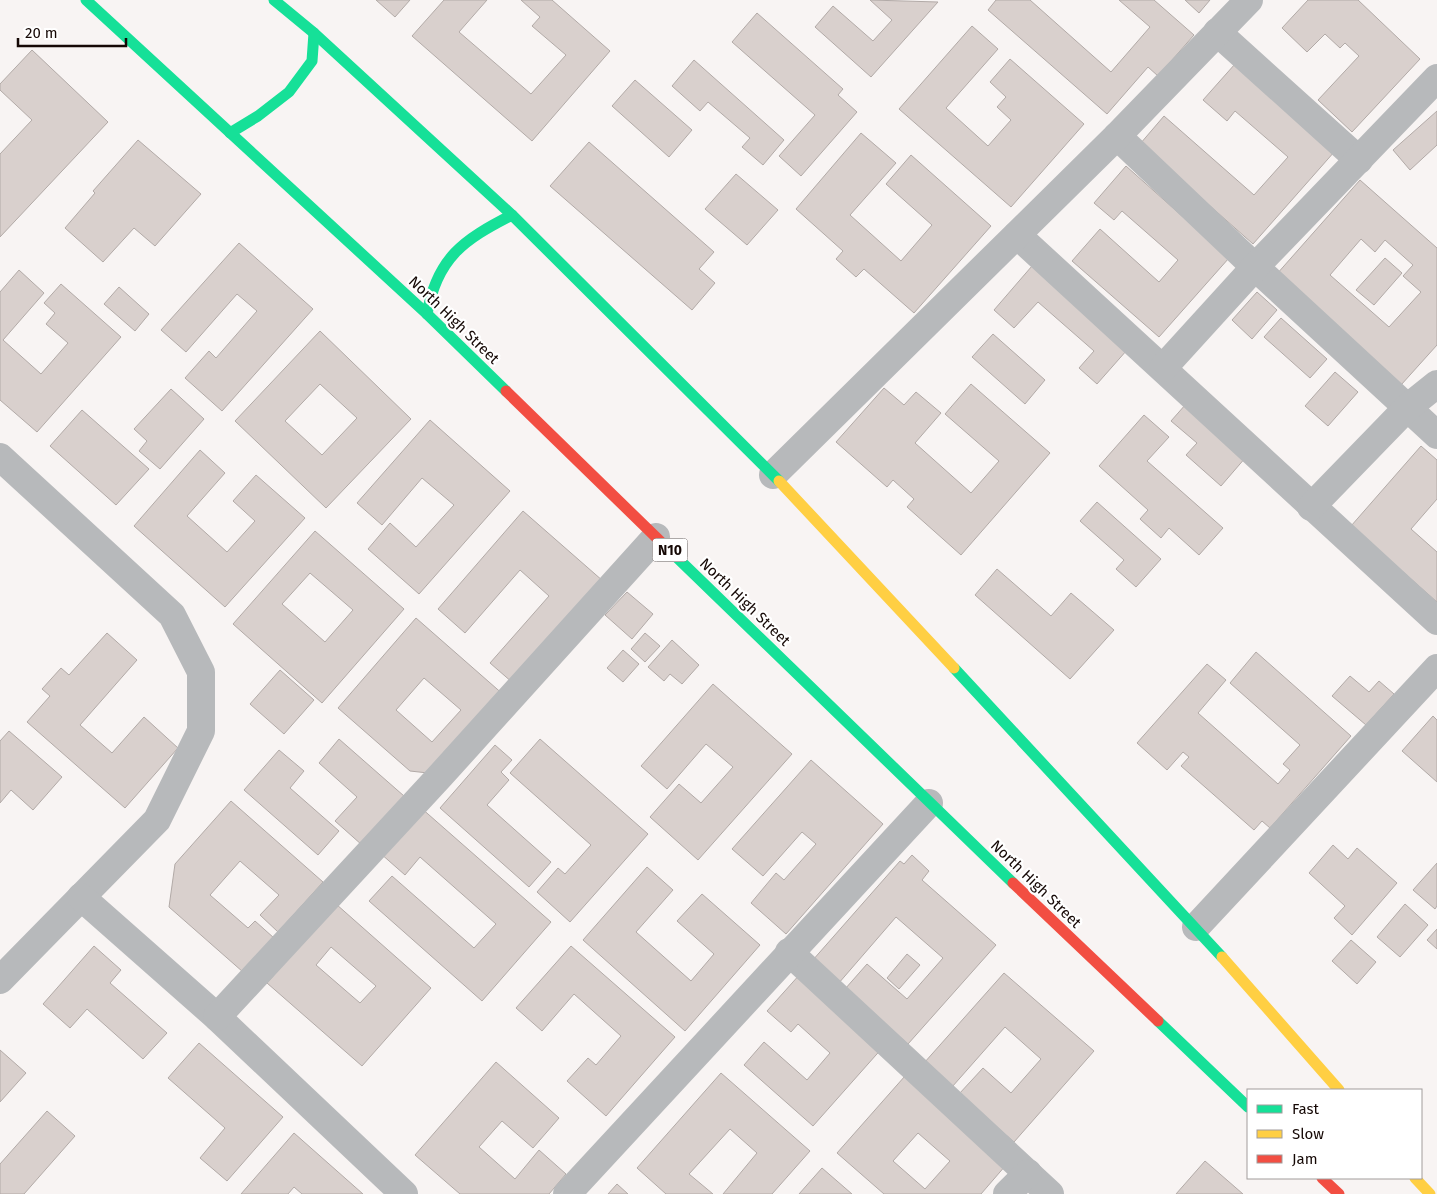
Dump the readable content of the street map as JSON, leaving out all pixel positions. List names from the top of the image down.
{
  "streets": {
    "highway": ["North High Street", "N10"]
  },
  "legend": ["Fast", "Slow", "Jam"],
  "scale_bar": "20 m"
}
